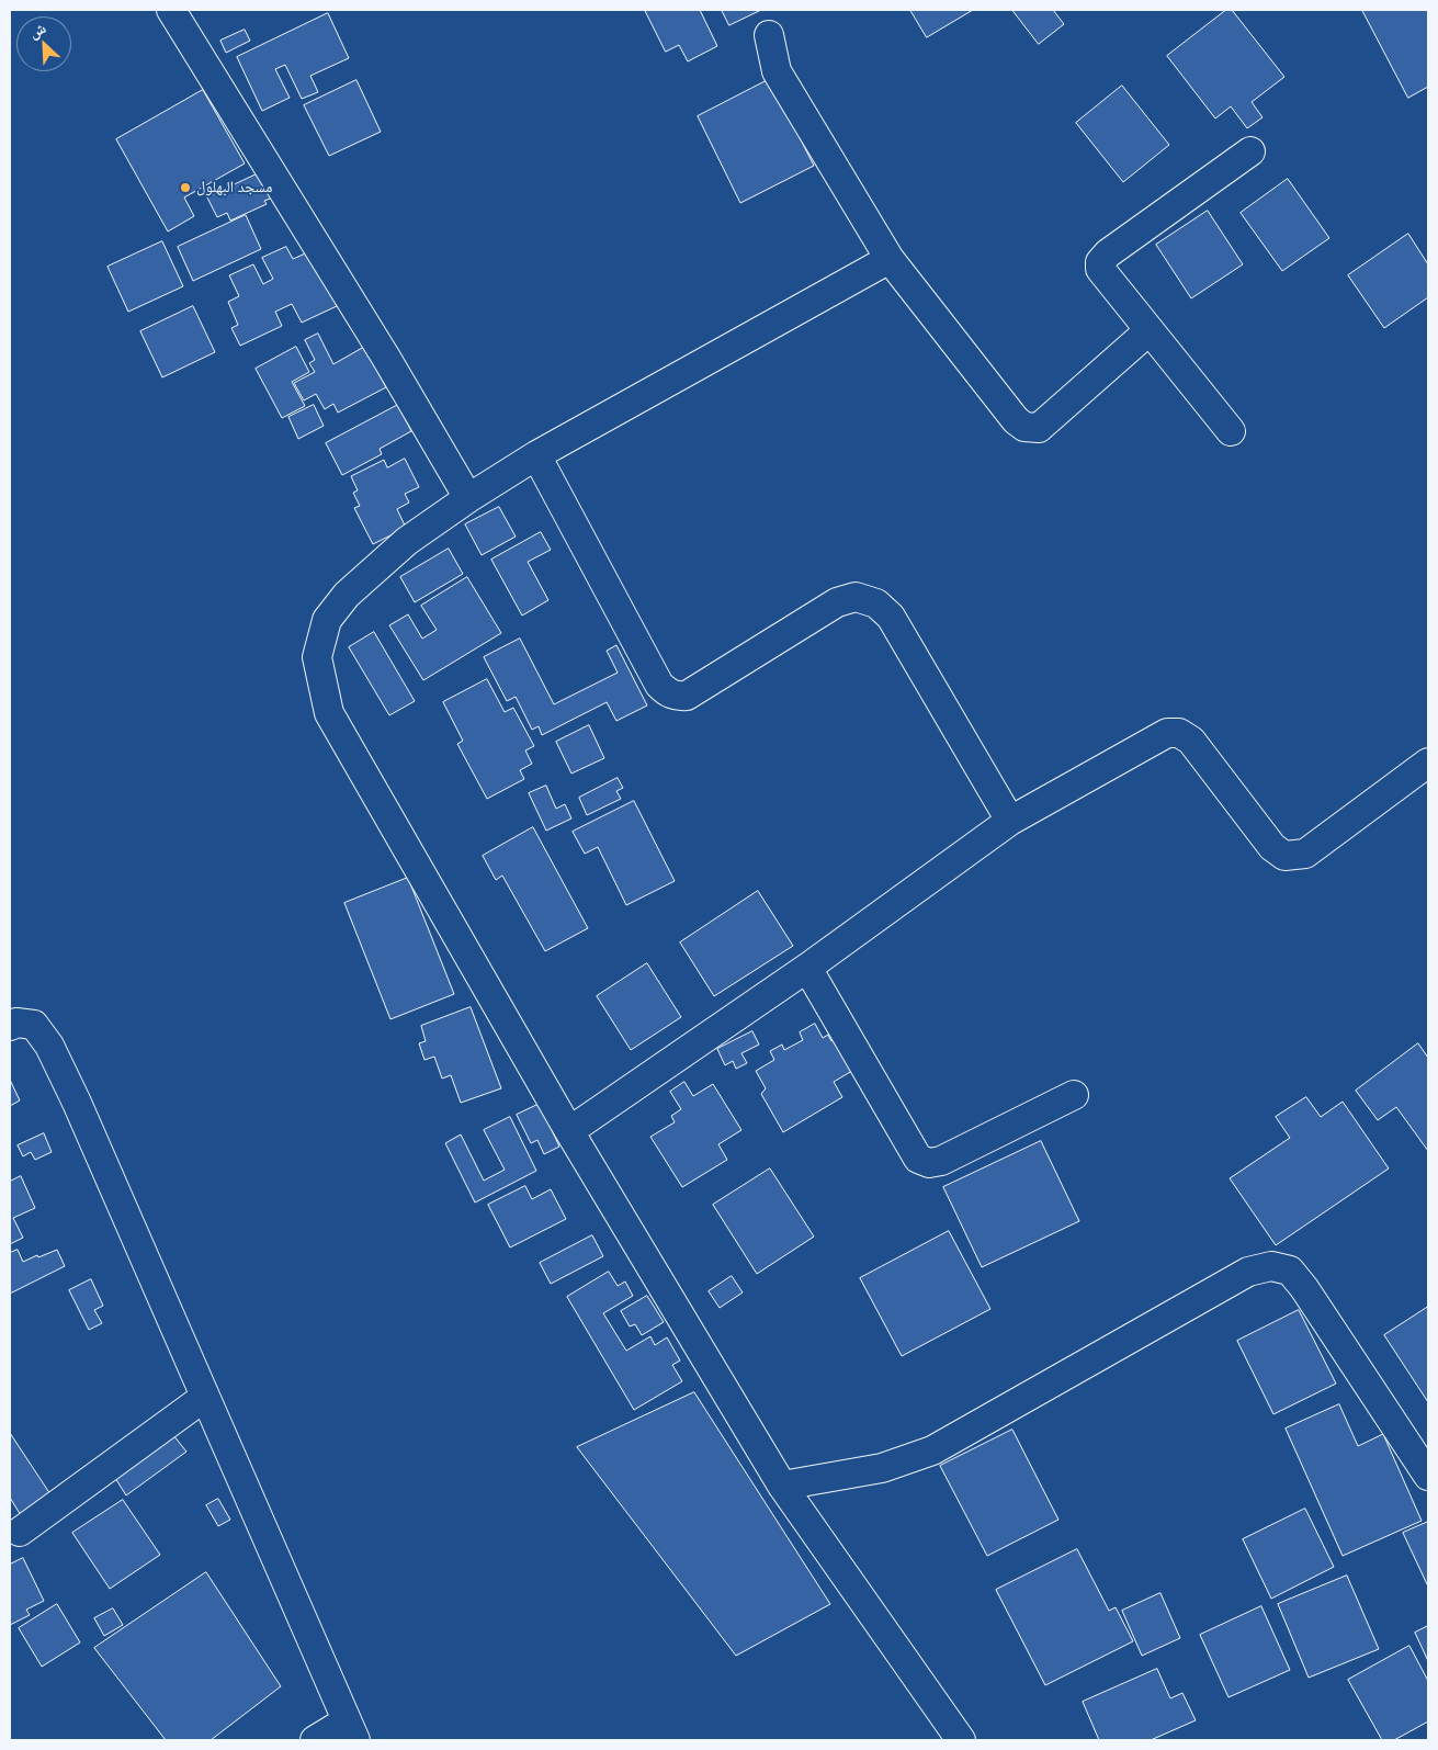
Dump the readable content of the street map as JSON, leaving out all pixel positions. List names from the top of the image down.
{
  "places": ["مسجد البهلول"],
  "north": "top left"
}
